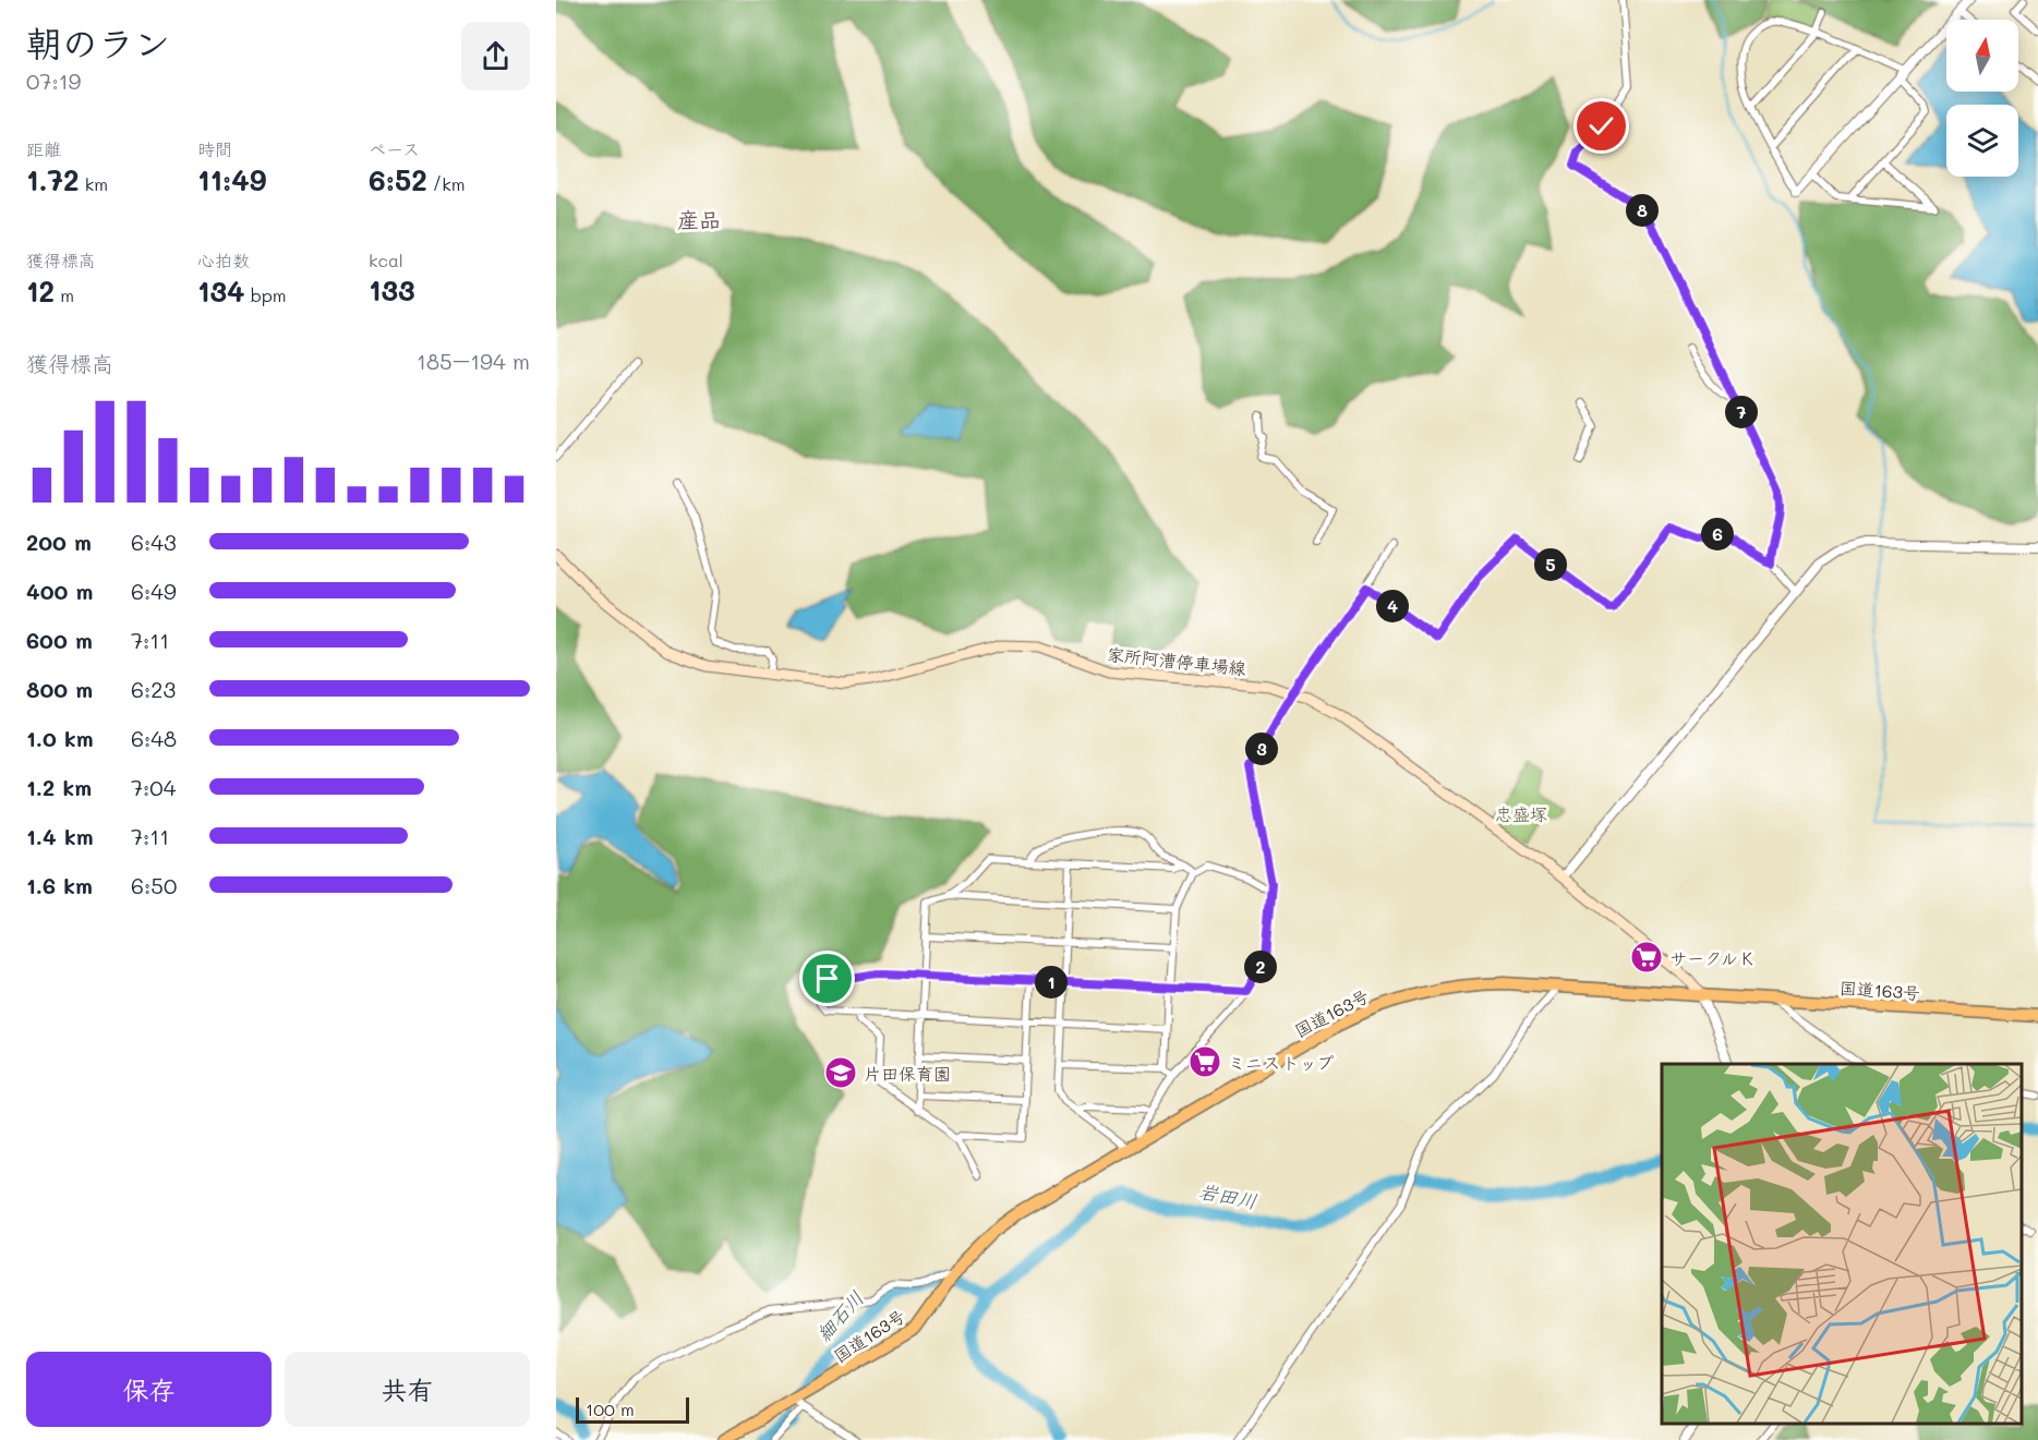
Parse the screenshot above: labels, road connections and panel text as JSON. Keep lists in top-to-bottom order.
{
  "streets": {
    "highway": ["国道163号"],
    "main road": ["家所阿漕停車場線"]
  },
  "crossings": [
    ["家所阿漕停車場線", "国道163号"]
  ],
  "districts": ["産品"],
  "water": ["岩田川", "細石川"],
  "parks": ["忠盛塚"],
  "places": {
    "supermarket": ["サークルＫ", "ミニストップ"],
    "school or university": ["片田保育園"]
  },
  "scale_bar": "100 m",
  "north": "top",
  "page": {
    "heading": ["朝のラン", "07:19"],
    "stats": [
      ["距離", "1.72 km"],
      ["時間", "11:49"],
      ["ペース", "6:52 /km"],
      ["獲得標高", "12 m"],
      ["心拍数", "134 bpm"],
      ["kcal", "133"]
    ],
    "pins": [
      "8",
      "7",
      "6",
      "5",
      "4",
      "3",
      "2",
      "1"
    ],
    "chart": ["獲得標高", "185–194 m"],
    "list": [
      {
        "name": "200 m",
        "note": "6:43"
      },
      {
        "name": "400 m",
        "note": "6:49"
      },
      {
        "name": "600 m",
        "note": "7:11"
      },
      {
        "name": "800 m",
        "note": "6:23"
      },
      {
        "name": "1.0 km",
        "note": "6:48"
      },
      {
        "name": "1.2 km",
        "note": "7:04"
      },
      {
        "name": "1.4 km",
        "note": "7:11"
      },
      {
        "name": "1.6 km",
        "note": "6:50"
      }
    ],
    "buttons": ["保存", "共有"],
    "scale": "100 m"
  }
}
